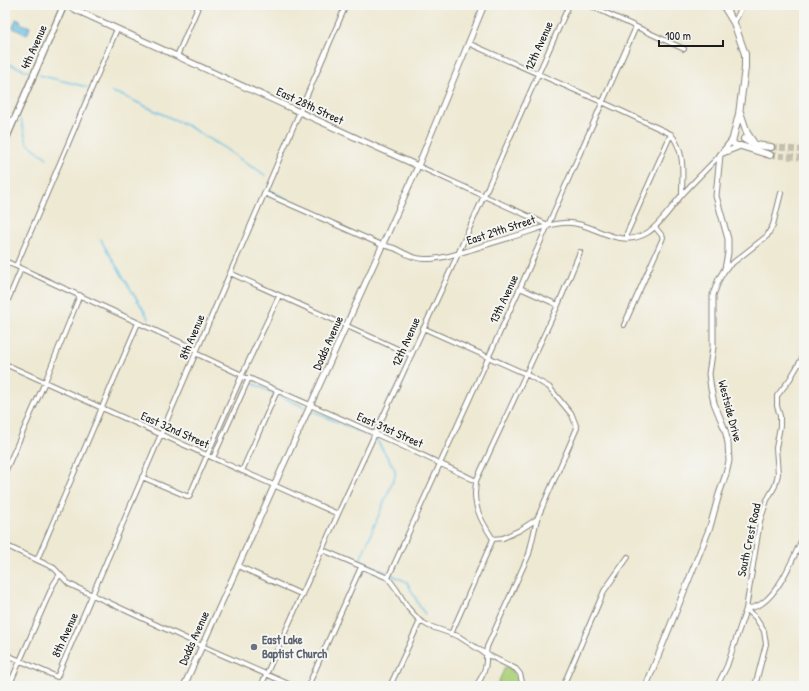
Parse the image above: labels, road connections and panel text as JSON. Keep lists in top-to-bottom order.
{
  "streets": {
    "main road": ["4th Avenue"],
    "street": [
      "12th Avenue",
      "East 28th Street",
      "East 29th Street",
      "13th Avenue",
      "8th Avenue",
      "Dodds Avenue",
      "Westside Drive",
      "East 32nd Street",
      "East 31st Street",
      "South Crest Road"
    ]
  },
  "crossings": [
    ["12th Avenue", "East 28th Street"],
    ["12th Avenue", "East 29th Street"],
    ["12th Avenue", "East 32nd Street"],
    ["12th Avenue", "East 31st Street"],
    ["4th Avenue", "East 28th Street"],
    ["East 28th Street", "East 29th Street"],
    ["East 28th Street", "13th Avenue"],
    ["East 28th Street", "8th Avenue"],
    ["East 28th Street", "Dodds Avenue"],
    ["East 29th Street", "13th Avenue"],
    ["East 29th Street", "8th Avenue"],
    ["East 29th Street", "Dodds Avenue"],
    ["East 29th Street", "Westside Drive"],
    ["13th Avenue", "East 31st Street"],
    ["8th Avenue", "East 32nd Street"],
    ["8th Avenue", "East 31st Street"],
    ["Dodds Avenue", "East 32nd Street"],
    ["Dodds Avenue", "East 31st Street"]
  ],
  "places": ["East Lake Baptist Church"],
  "scale_bar": "100 m"
}
